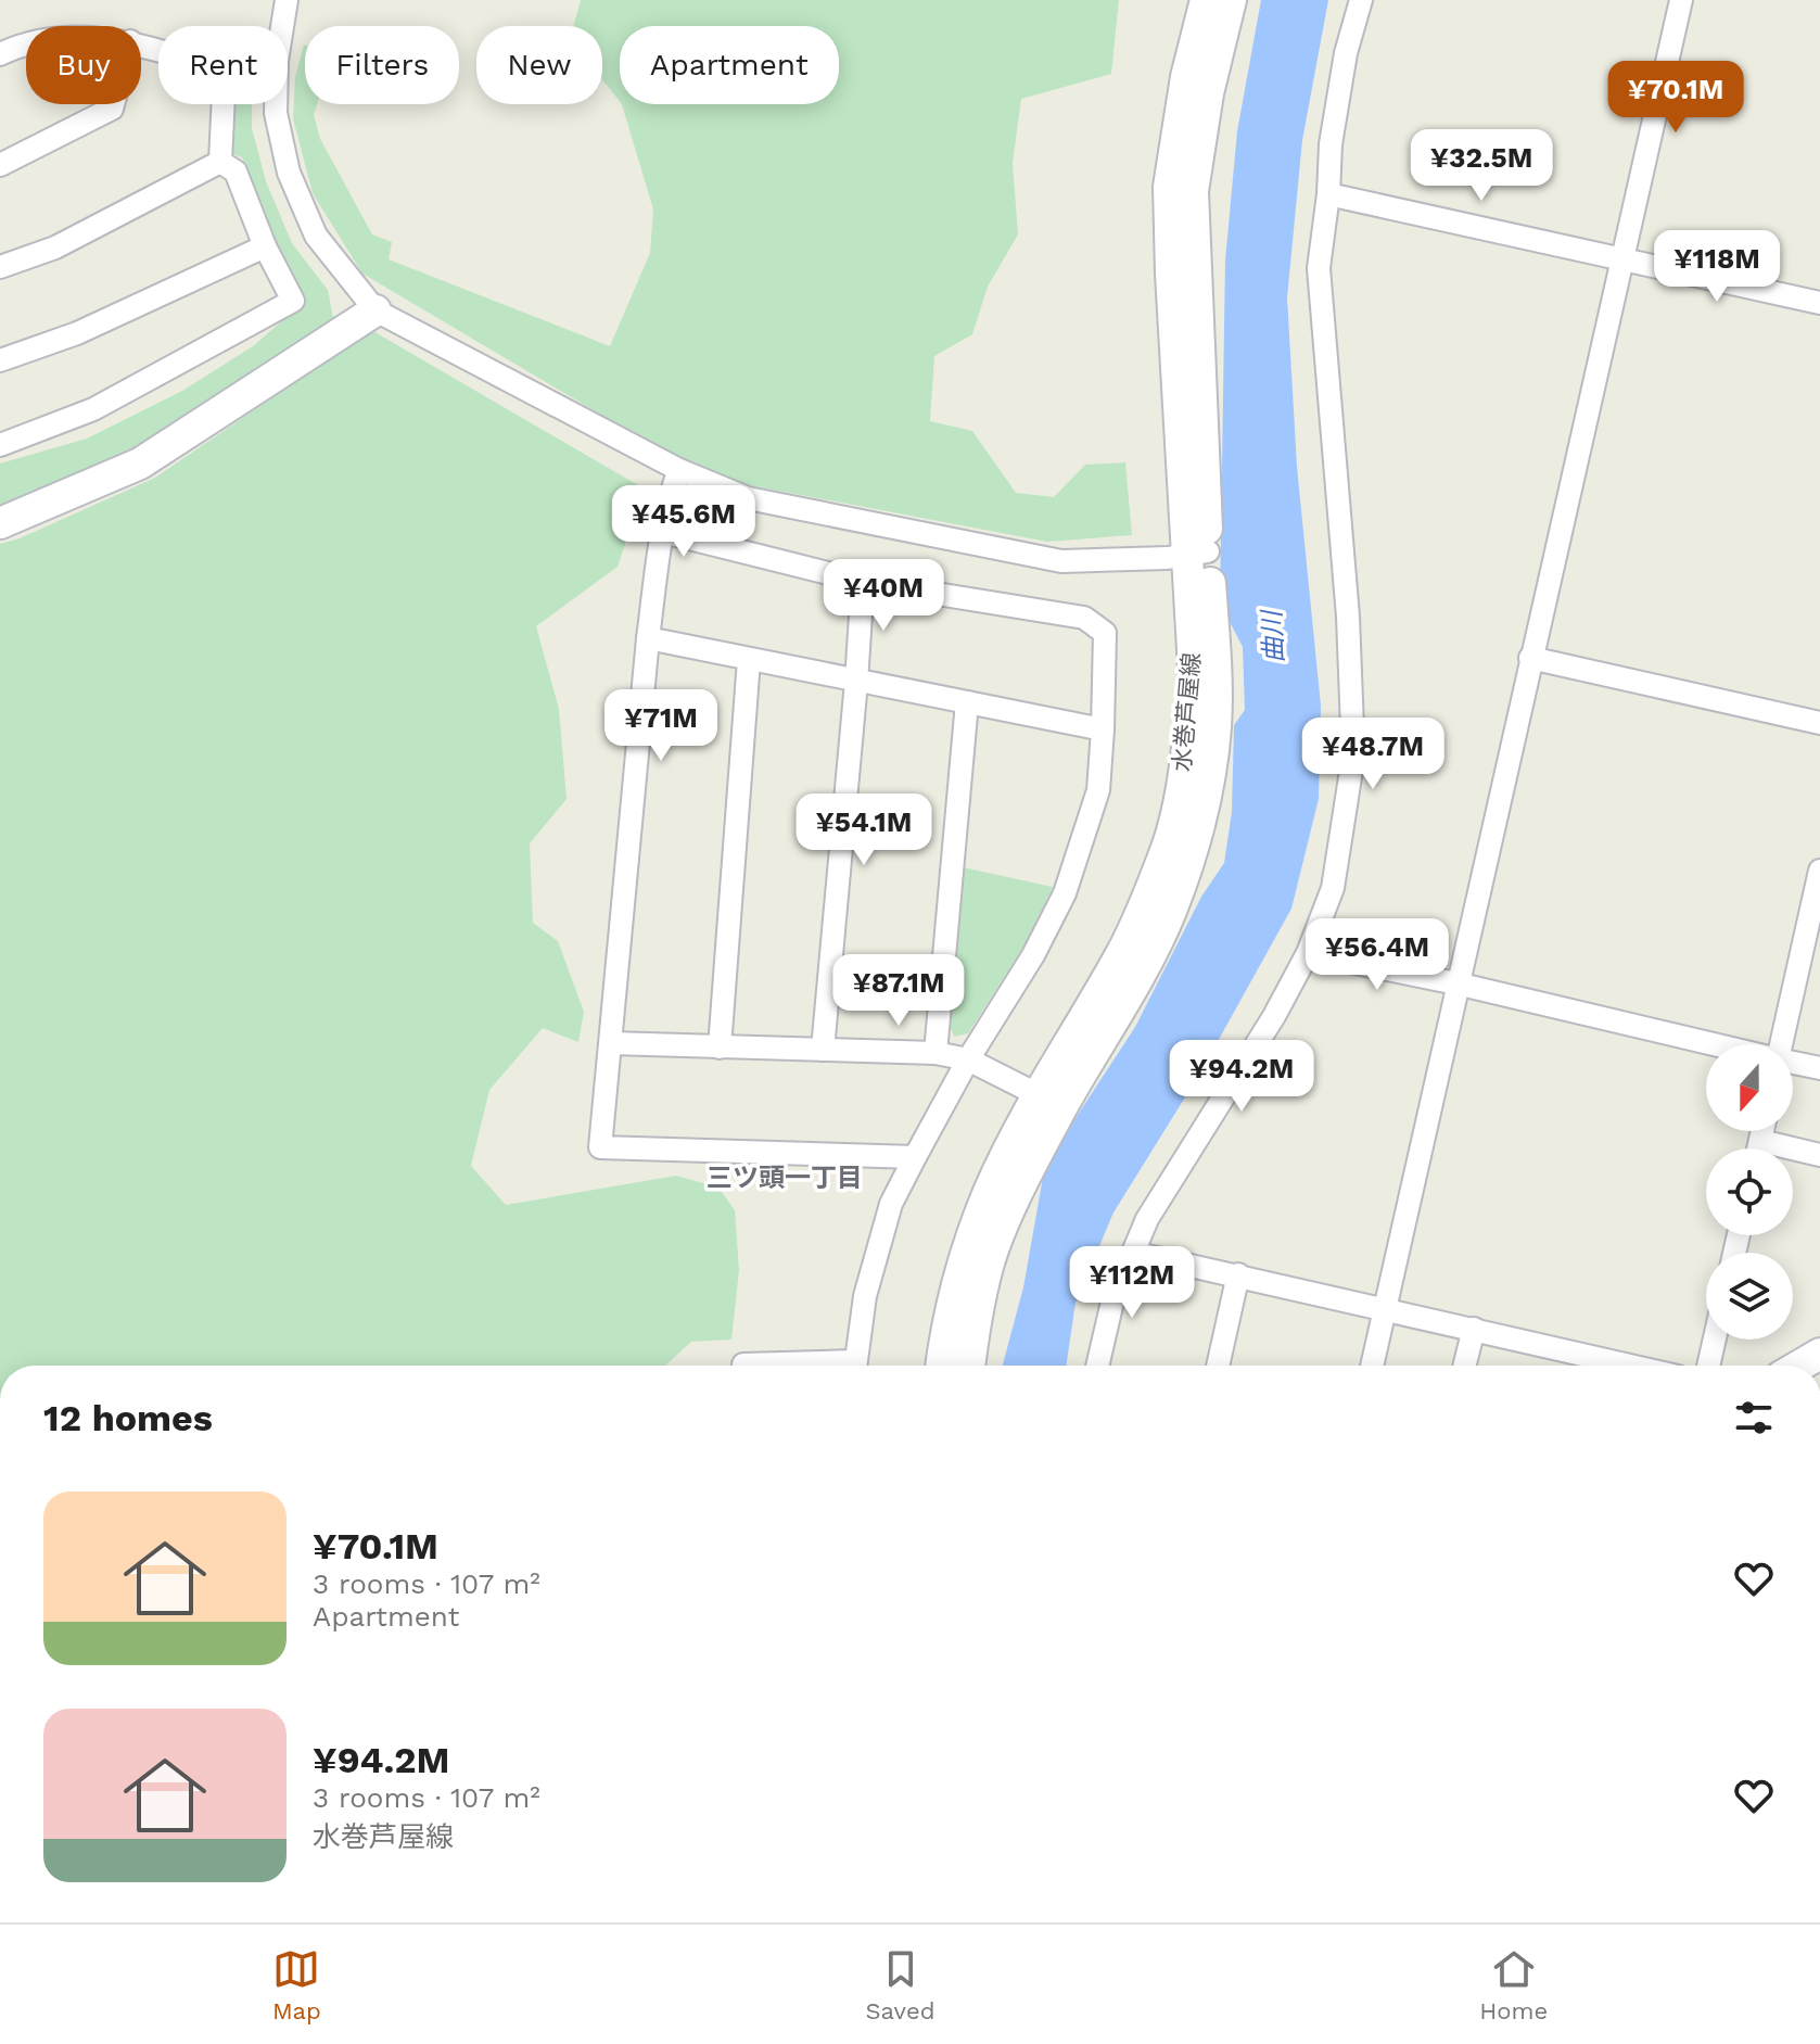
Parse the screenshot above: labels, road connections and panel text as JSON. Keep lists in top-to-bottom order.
{
  "streets": {
    "main road": ["水巻芦屋線"]
  },
  "districts": ["三ツ頭一丁目"],
  "water": ["曲川"],
  "north": "bottom",
  "page": {
    "chip": [
      "Buy",
      "Rent",
      "Filters",
      "New",
      "Apartment"
    ],
    "price": [
      "¥70.1M",
      "¥32.5M",
      "¥118M",
      "¥45.6M",
      "¥40M",
      "¥71M",
      "¥48.7M",
      "¥54.1M",
      "¥56.4M",
      "¥87.1M",
      "¥94.2M",
      "¥112M"
    ],
    "heading": "12 homes",
    "list": [
      {
        "name": "¥70.1M",
        "note": "3 rooms · 107 m² · Apartment"
      },
      {
        "name": "¥94.2M",
        "note": "3 rooms · 107 m² · 水巻芦屋線"
      }
    ],
    "tabs": ["Map", "Saved", "Home"]
  }
}
